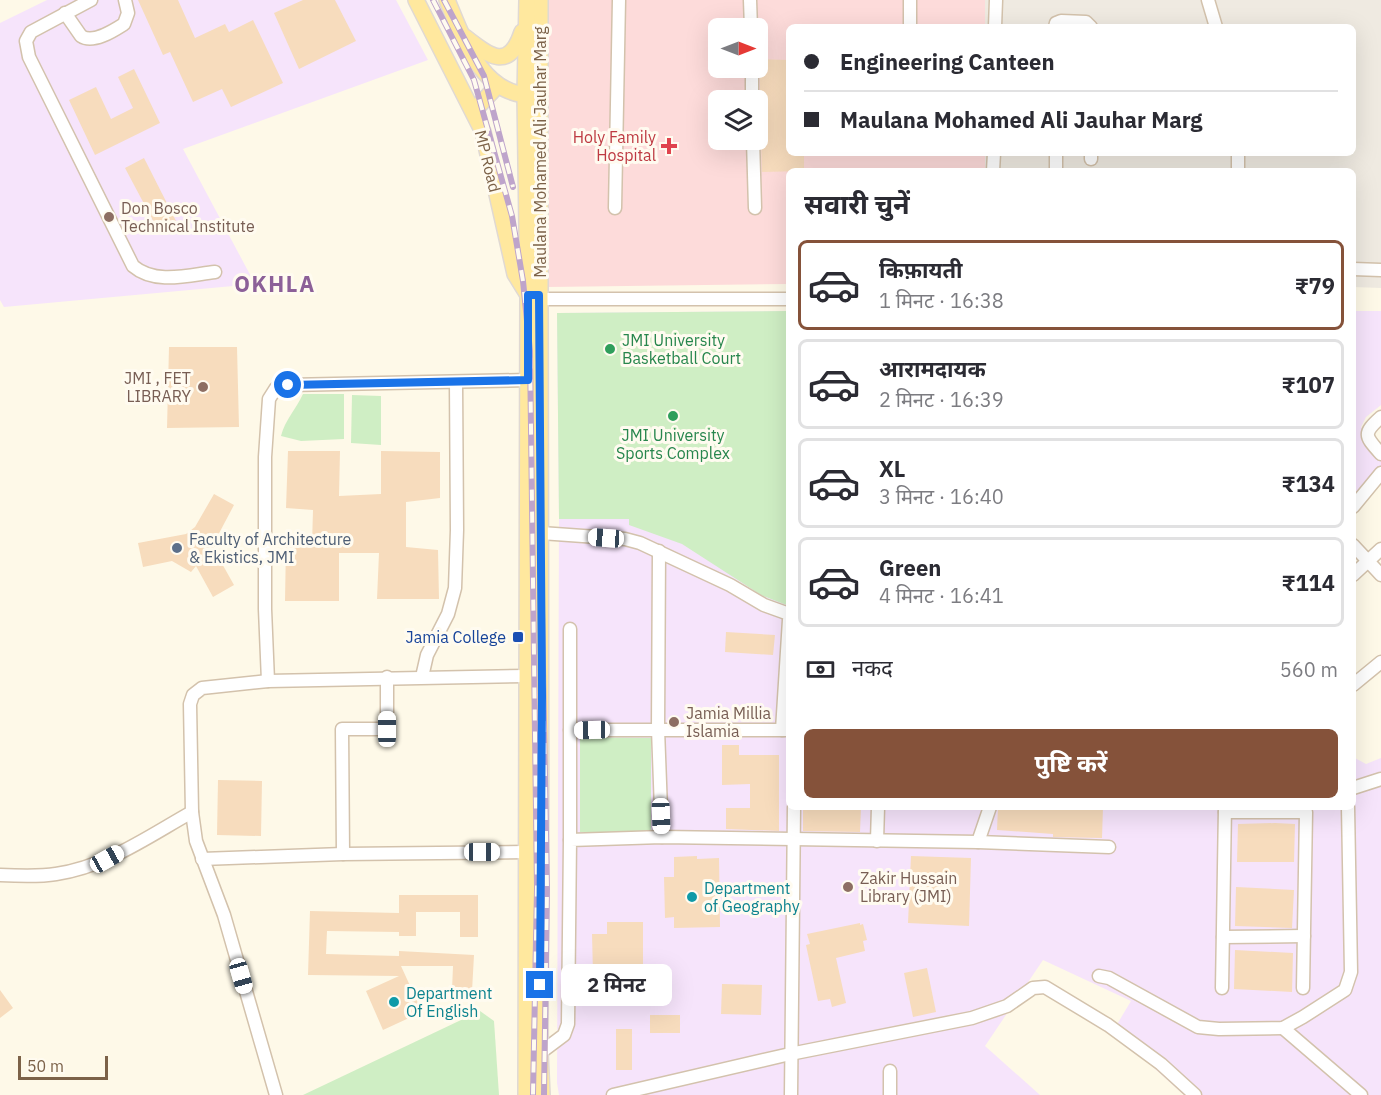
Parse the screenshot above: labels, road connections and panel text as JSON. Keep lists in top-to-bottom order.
{
  "streets": {
    "main road": ["Maulana Mohamed Ali Jauhar Marg", "MP Road"]
  },
  "crossings": [
    ["Maulana Mohamed Ali Jauhar Marg", "MP Road"]
  ],
  "districts": ["OKHLA"],
  "places": {
    "health": ["Holy Family Hospital"],
    "other": [
      "Don Bosco Technical Institute",
      "JMI University Basketball Court",
      "JMI , FET LIBRARY",
      "JMI University Sports Complex",
      "Faculty of Architecture & Ekistics, JMI",
      "Jamia Millia Islamia",
      "Zakir Hussain Library (JMI)",
      "Department of Geography",
      "Department Of English"
    ],
    "transit": ["Jamia College"]
  },
  "scale_bar": "50 m",
  "north": "right",
  "page": {
    "banner": ["Engineering Canteen", "Maulana Mohamed Ali Jauhar Marg"],
    "heading": "सवारी चुनें",
    "list": [
      {
        "name": "किफ़ायती",
        "note": "1 मिनट · 16:38",
        "value": "₹79"
      },
      {
        "name": "आरामदायक",
        "note": "2 मिनट · 16:39",
        "value": "₹107"
      },
      {
        "name": "XL",
        "note": "3 मिनट · 16:40",
        "value": "₹134"
      },
      {
        "name": "Green",
        "note": "4 मिनट · 16:41",
        "value": "₹114"
      }
    ],
    "pay": ["नकद", "560 m"],
    "buttons": "पुष्टि करें",
    "bubble": "2 मिनट",
    "scale": "50 m"
  }
}
